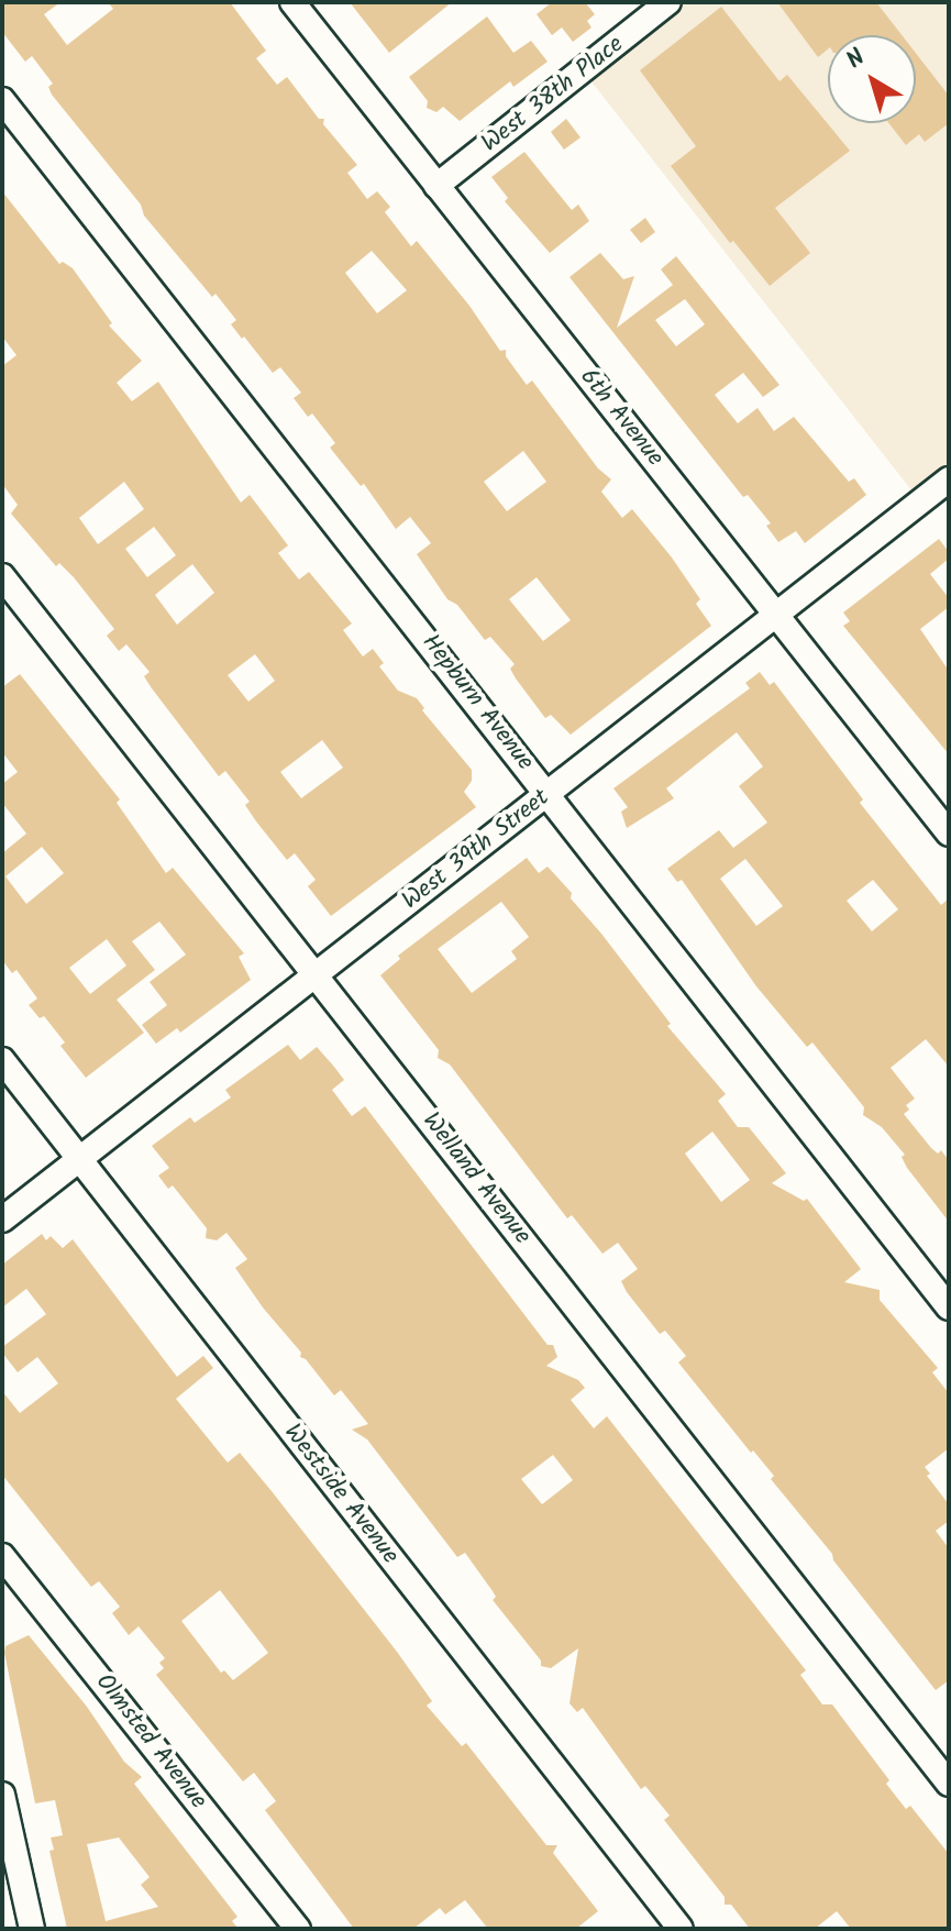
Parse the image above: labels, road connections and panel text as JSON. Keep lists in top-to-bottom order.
{
  "streets": {
    "street": [
      "West 38th Place",
      "6th Avenue",
      "Hepburn Avenue",
      "West 39th Street",
      "Welland Avenue",
      "Westside Avenue",
      "Olmsted Avenue"
    ]
  },
  "crossings": [
    ["West 38th Place", "6th Avenue"],
    ["6th Avenue", "West 39th Street"],
    ["Hepburn Avenue", "West 39th Street"],
    ["West 39th Street", "Welland Avenue"],
    ["West 39th Street", "Westside Avenue"]
  ],
  "north": "top left"
}
